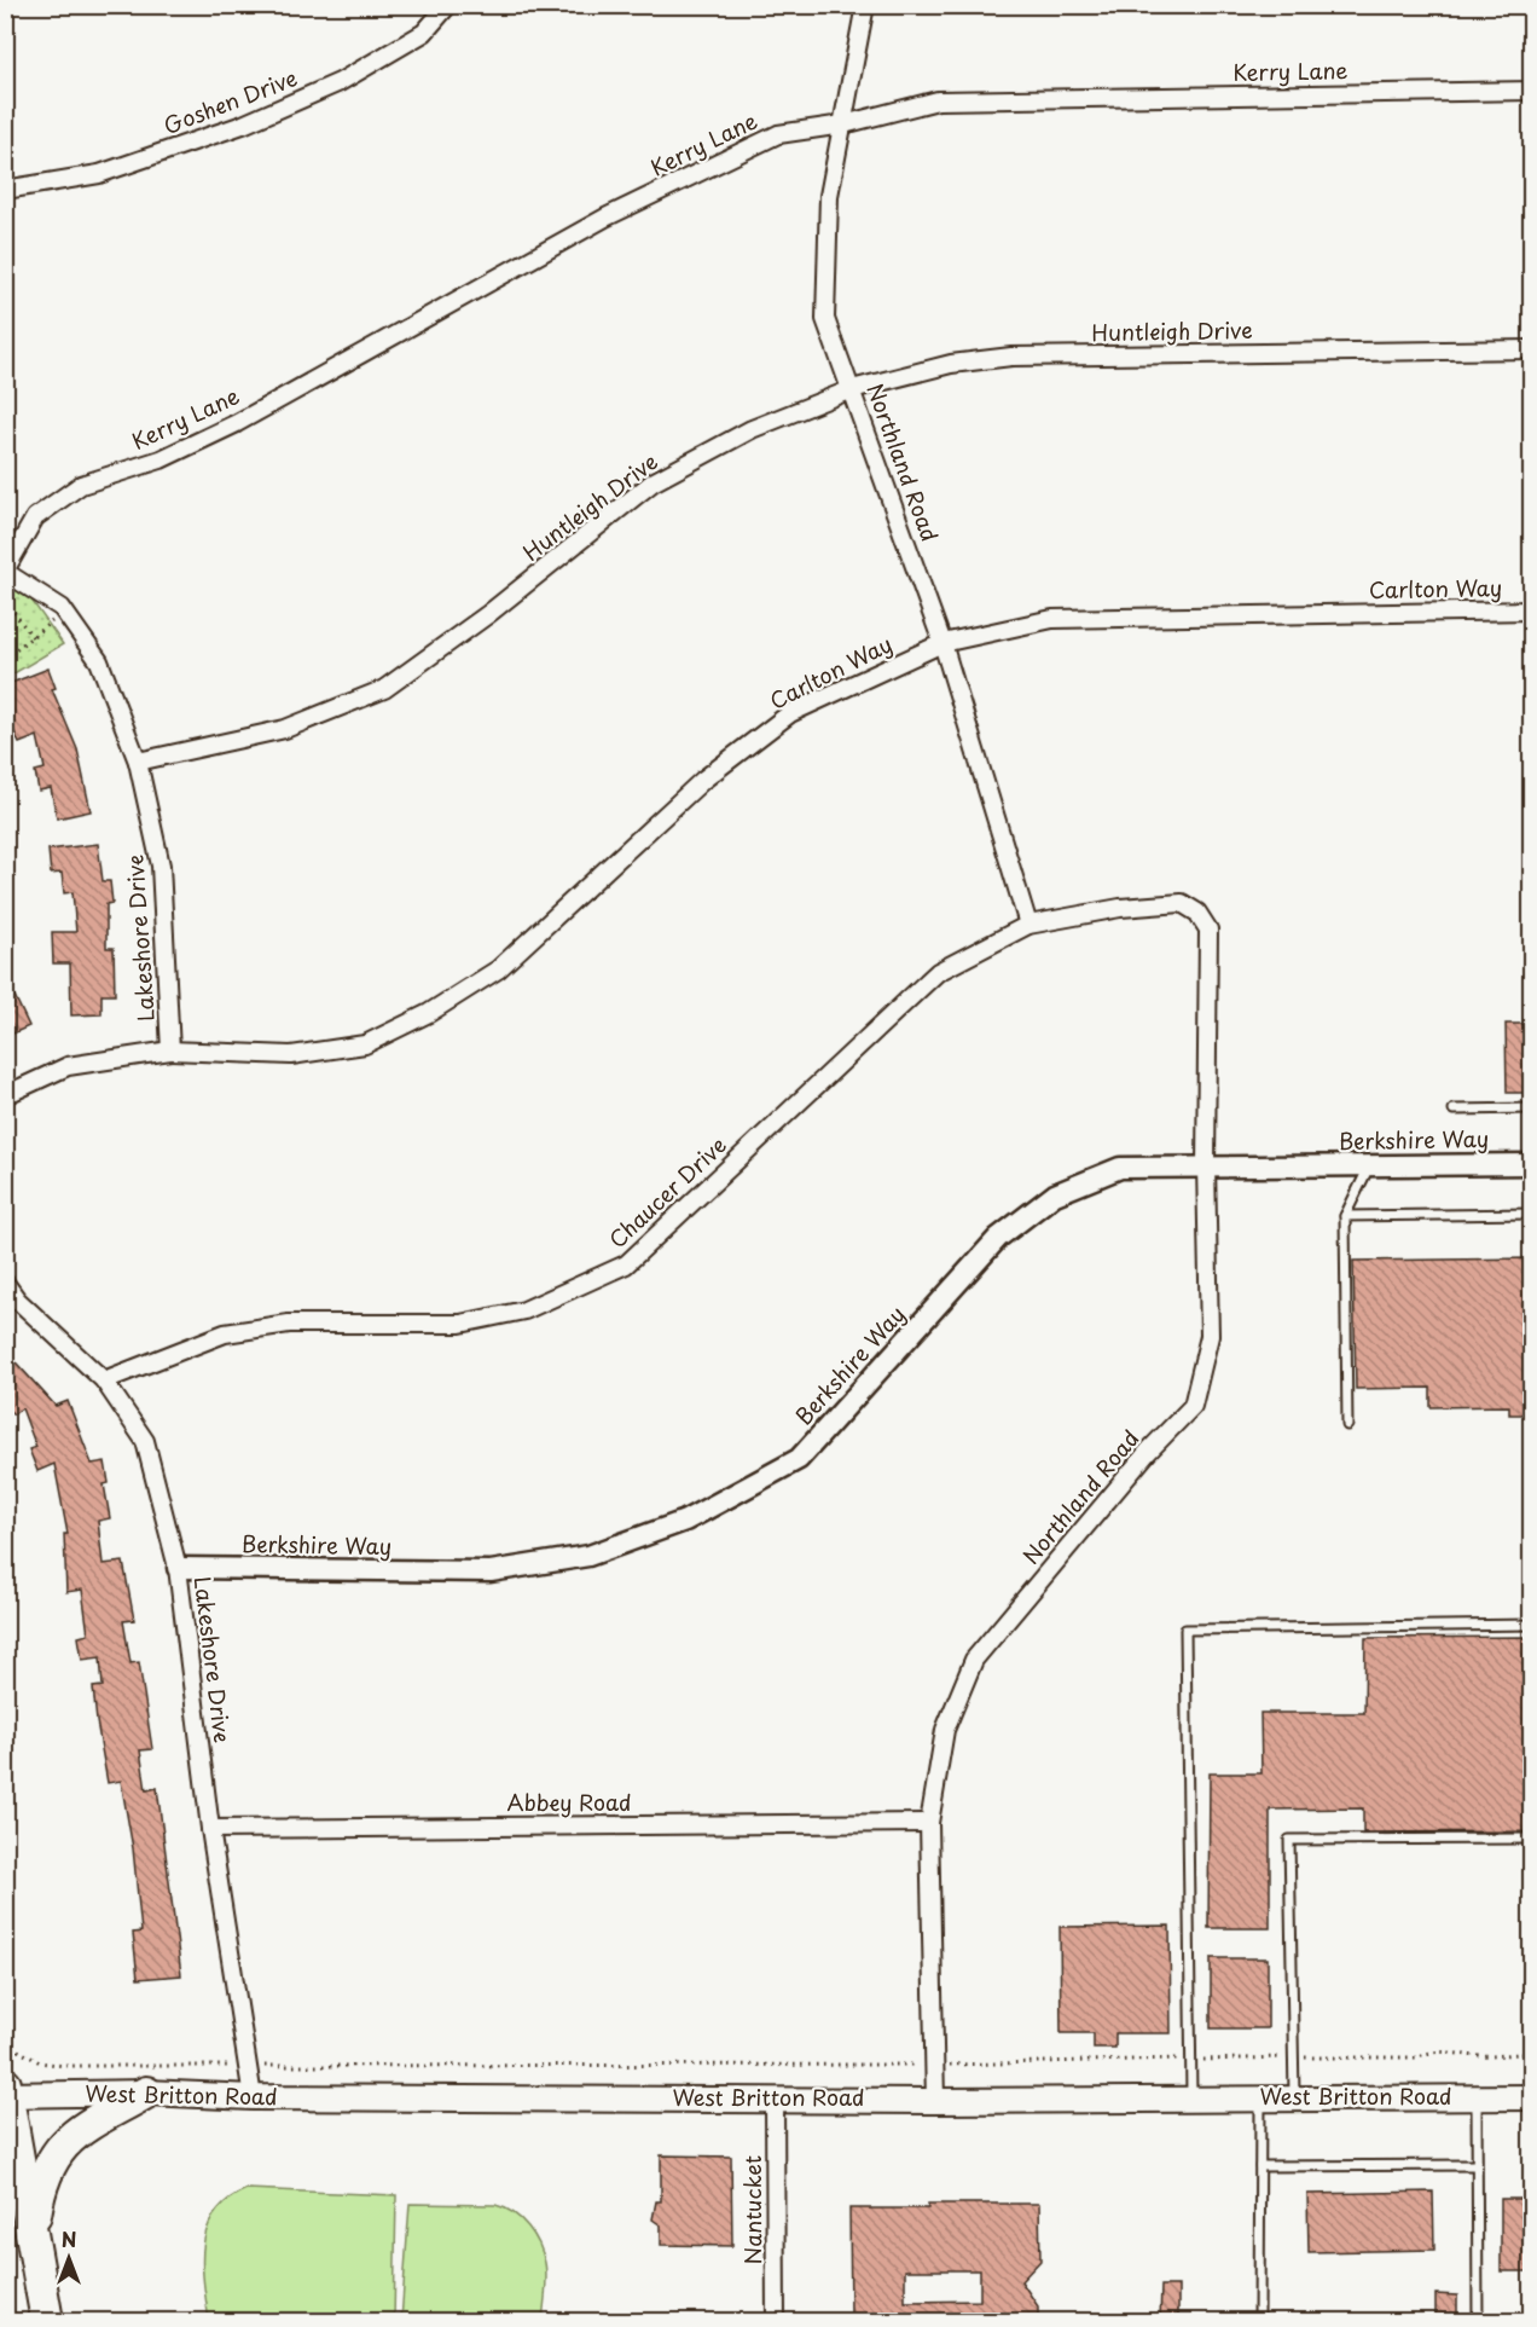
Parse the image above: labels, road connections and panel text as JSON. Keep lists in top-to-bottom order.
{
  "streets": {
    "main road": ["West Britton Road"],
    "street": [
      "Kerry Lane",
      "Goshen Drive",
      "Huntleigh Drive",
      "Northland Road",
      "Carlton Way",
      "Lakeshore Drive",
      "Berkshire Way",
      "Chaucer Drive",
      "Abbey Road",
      "Nantucket"
    ]
  },
  "crossings": [
    ["Kerry Lane", "Northland Road"],
    ["Kerry Lane", "Lakeshore Drive"],
    ["Huntleigh Drive", "Northland Road"],
    ["Huntleigh Drive", "Lakeshore Drive"],
    ["Northland Road", "Carlton Way"],
    ["Northland Road", "Berkshire Way"],
    ["Northland Road", "Chaucer Drive"],
    ["Northland Road", "Abbey Road"],
    ["Northland Road", "West Britton Road"],
    ["Carlton Way", "Lakeshore Drive"],
    ["Lakeshore Drive", "Berkshire Way"],
    ["Lakeshore Drive", "Chaucer Drive"],
    ["Lakeshore Drive", "Abbey Road"],
    ["Lakeshore Drive", "West Britton Road"],
    ["West Britton Road", "Nantucket"]
  ],
  "north": "top"
}
